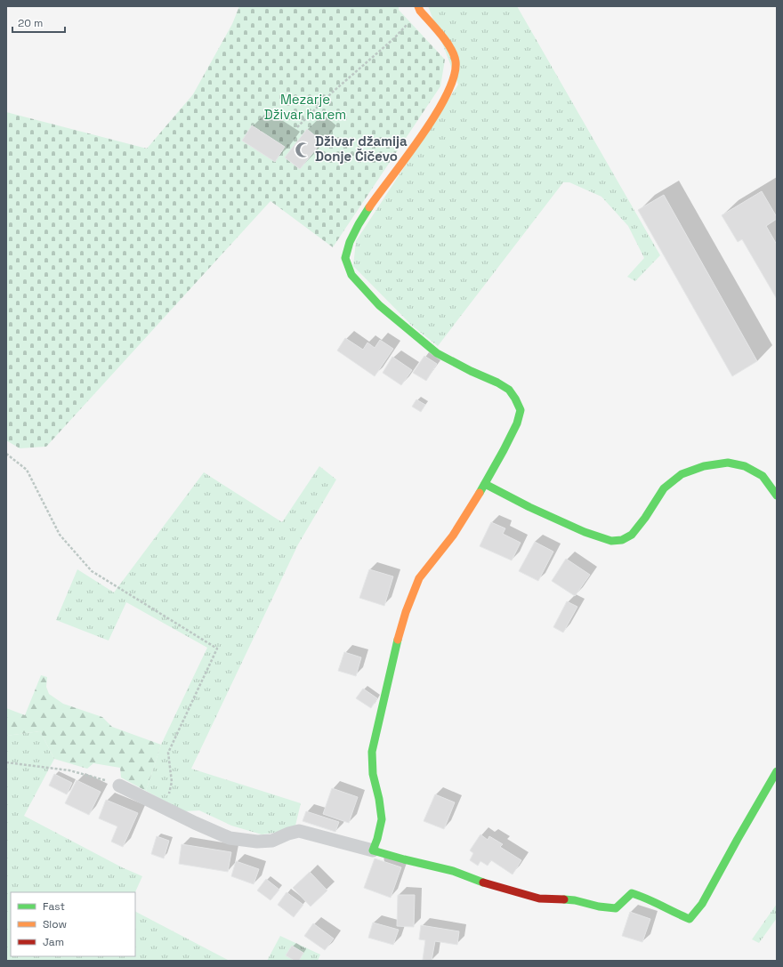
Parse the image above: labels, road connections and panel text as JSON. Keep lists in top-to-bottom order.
{
  "parks": ["Mezarje Dživar harem"],
  "places": {
    "mosque": ["Dživar džamija Donje Čičevo"]
  },
  "legend": ["Fast", "Slow", "Jam"],
  "scale_bar": "20 m"
}
